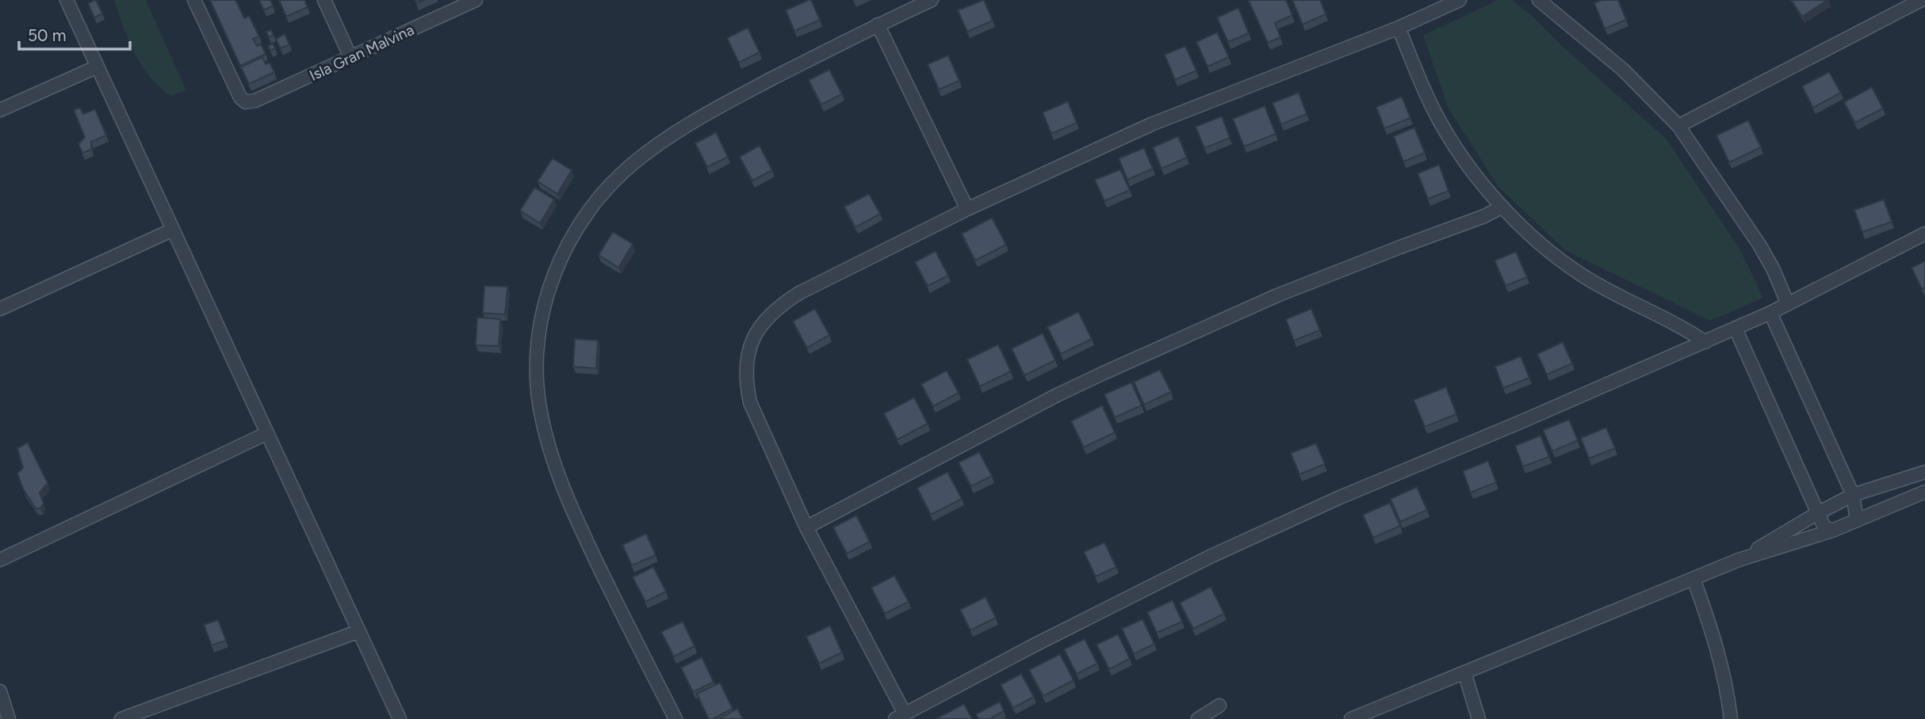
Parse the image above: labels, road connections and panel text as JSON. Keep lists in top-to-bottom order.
{
  "streets": {
    "street": ["Isla Gran Malvina"]
  },
  "scale_bar": "50 m"
}
